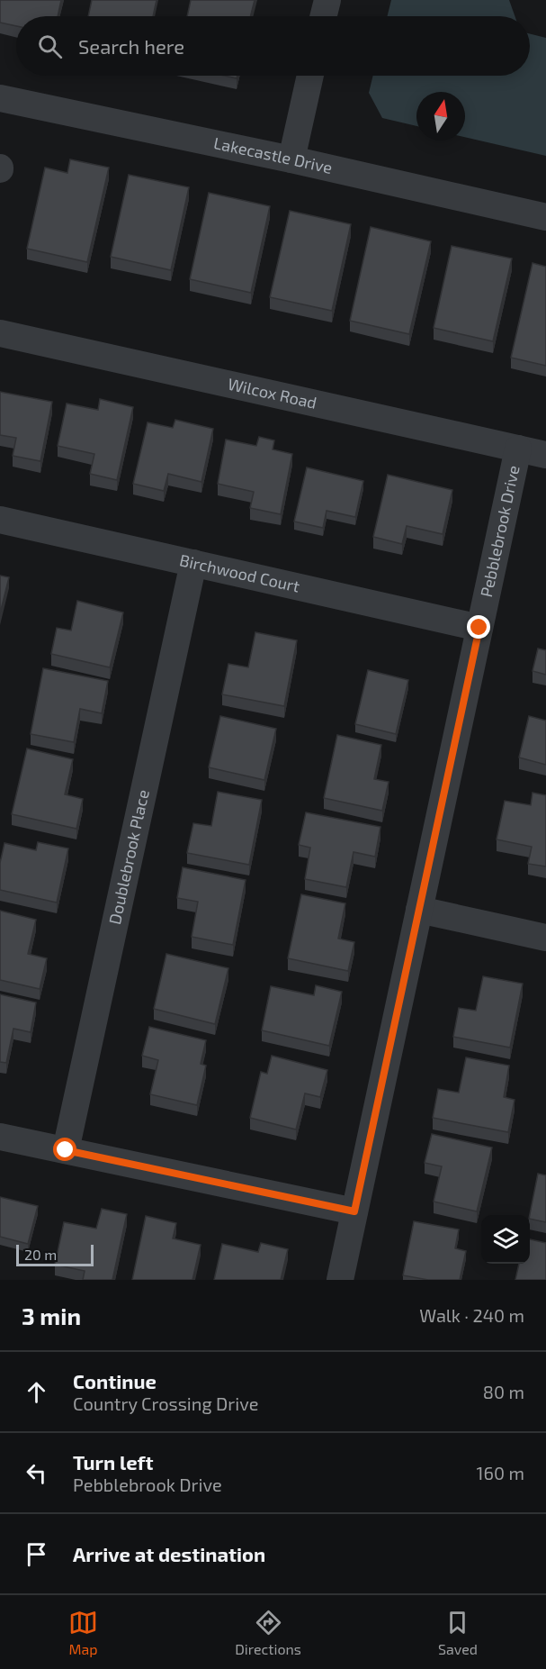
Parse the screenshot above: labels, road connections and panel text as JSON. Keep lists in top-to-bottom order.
{
  "streets": {
    "street": [
      "Lakecastle Drive",
      "Wilcox Road",
      "Pebblebrook Drive",
      "Birchwood Court",
      "Doublebrook Place"
    ]
  },
  "crossings": [
    ["Wilcox Road", "Pebblebrook Drive"],
    ["Pebblebrook Drive", "Birchwood Court"],
    ["Birchwood Court", "Doublebrook Place"]
  ],
  "scale_bar": "20 m",
  "north": "top",
  "page": {
    "search": "Search here",
    "scale": "20 m",
    "heading": ["3 min", "Walk · 240 m"],
    "list": [
      ["Continue", "Country Crossing Drive", "80 m"],
      ["Turn left", "Pebblebrook Drive", "160 m"],
      "Arrive at destination"
    ],
    "nav": ["Map", "Directions", "Saved"]
  }
}
